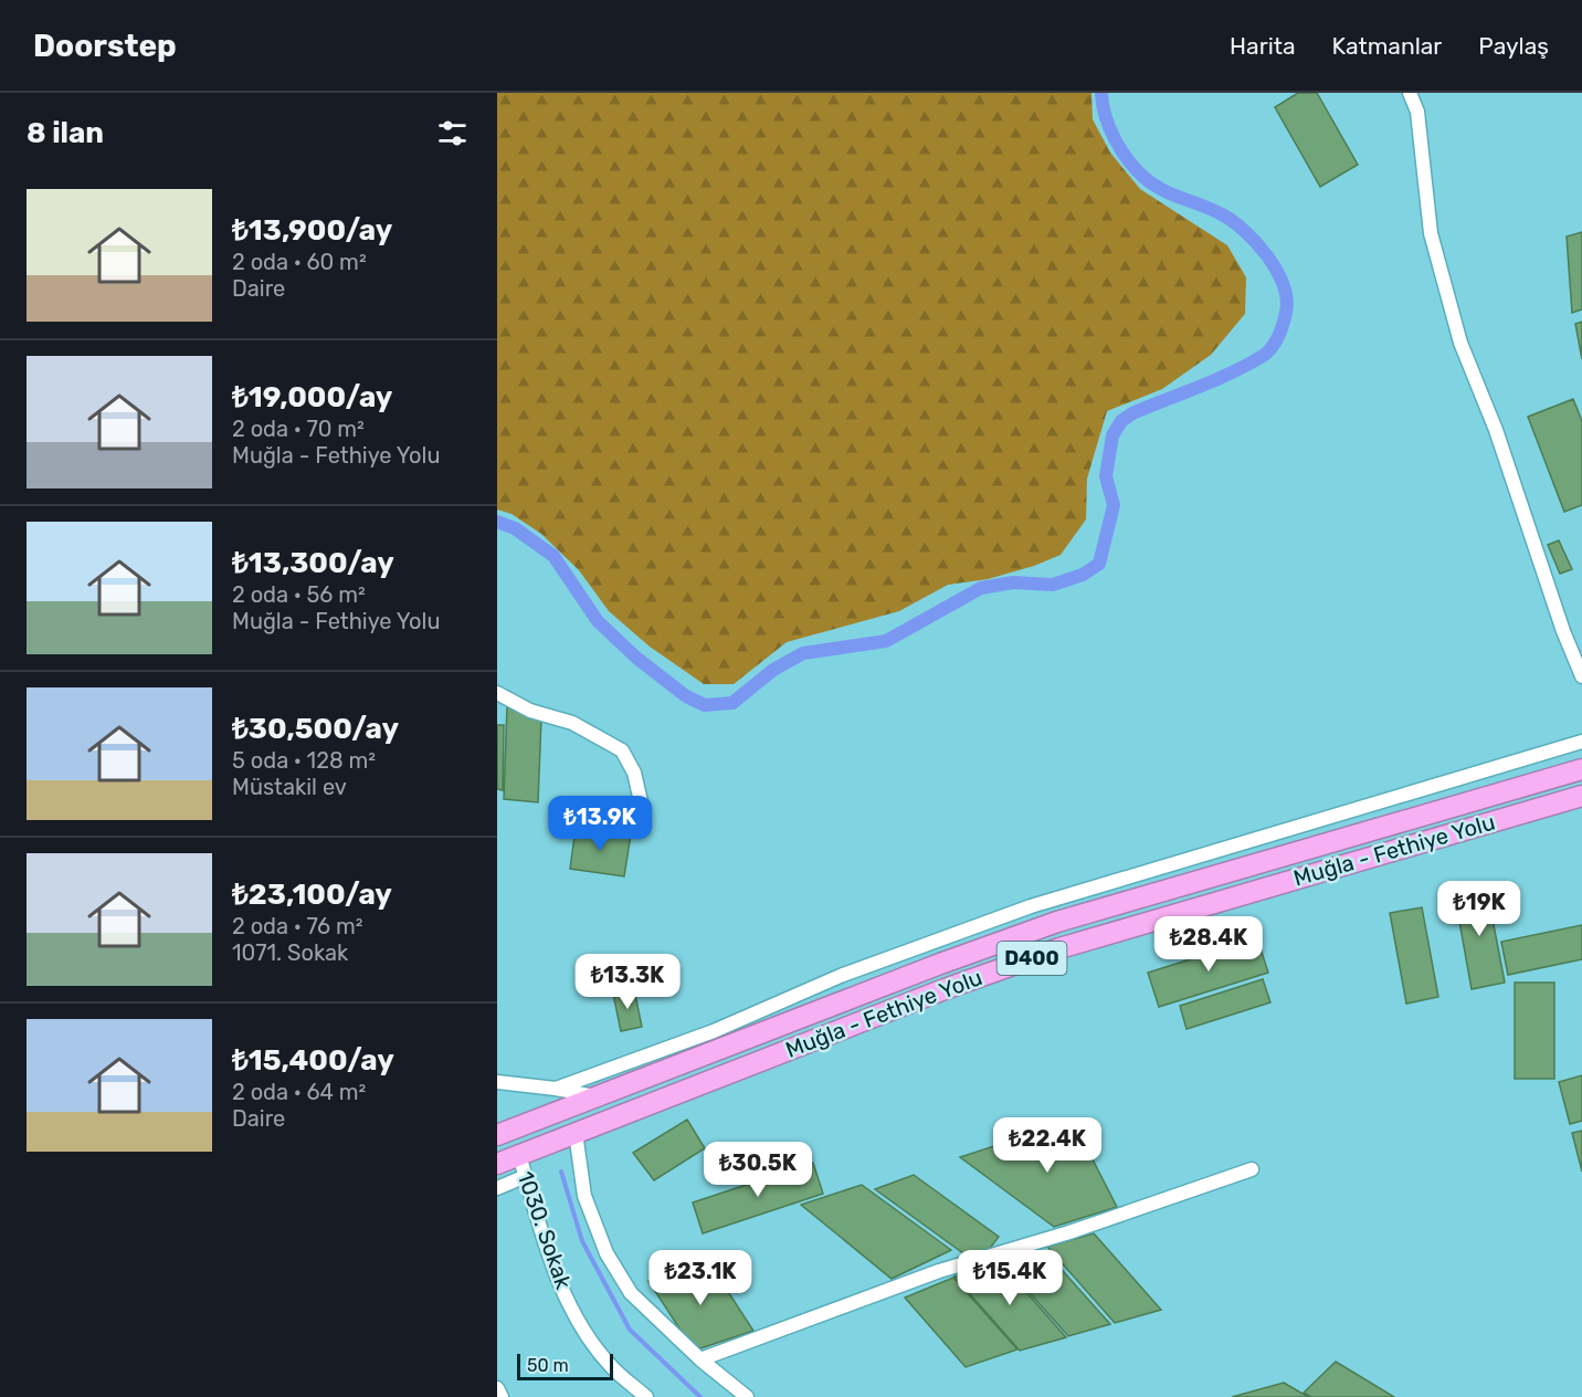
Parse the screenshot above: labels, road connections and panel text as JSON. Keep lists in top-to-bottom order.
{
  "streets": {
    "highway": ["Muğla - Fethiye Yolu", "D400"],
    "street": ["1030. Sokak"]
  },
  "crossings": [
    ["Muğla - Fethiye Yolu", "1030. Sokak"]
  ],
  "scale_bar": "50 m",
  "page": {
    "header": "Doorstep",
    "nav": ["Harita", "Katmanlar", "Paylaş"],
    "heading": "8 ilan",
    "list": [
      {
        "name": "₺13,900/ay",
        "note": "2 oda · 60 m² · Daire"
      },
      {
        "name": "₺19,000/ay",
        "note": "2 oda · 70 m² · Muğla - Fethiye Yolu"
      },
      {
        "name": "₺13,300/ay",
        "note": "2 oda · 56 m² · Muğla - Fethiye Yolu"
      },
      {
        "name": "₺30,500/ay",
        "note": "5 oda · 128 m² · Müstakil ev"
      },
      {
        "name": "₺23,100/ay",
        "note": "2 oda · 76 m² · 1071. Sokak"
      },
      {
        "name": "₺15,400/ay",
        "note": "2 oda · 64 m² · Daire"
      }
    ],
    "price": [
      "₺13.9K",
      "₺19K",
      "₺28.4K",
      "₺13.3K",
      "₺22.4K",
      "₺30.5K",
      "₺23.1K",
      "₺15.4K"
    ],
    "scale": "50 m"
  }
}
